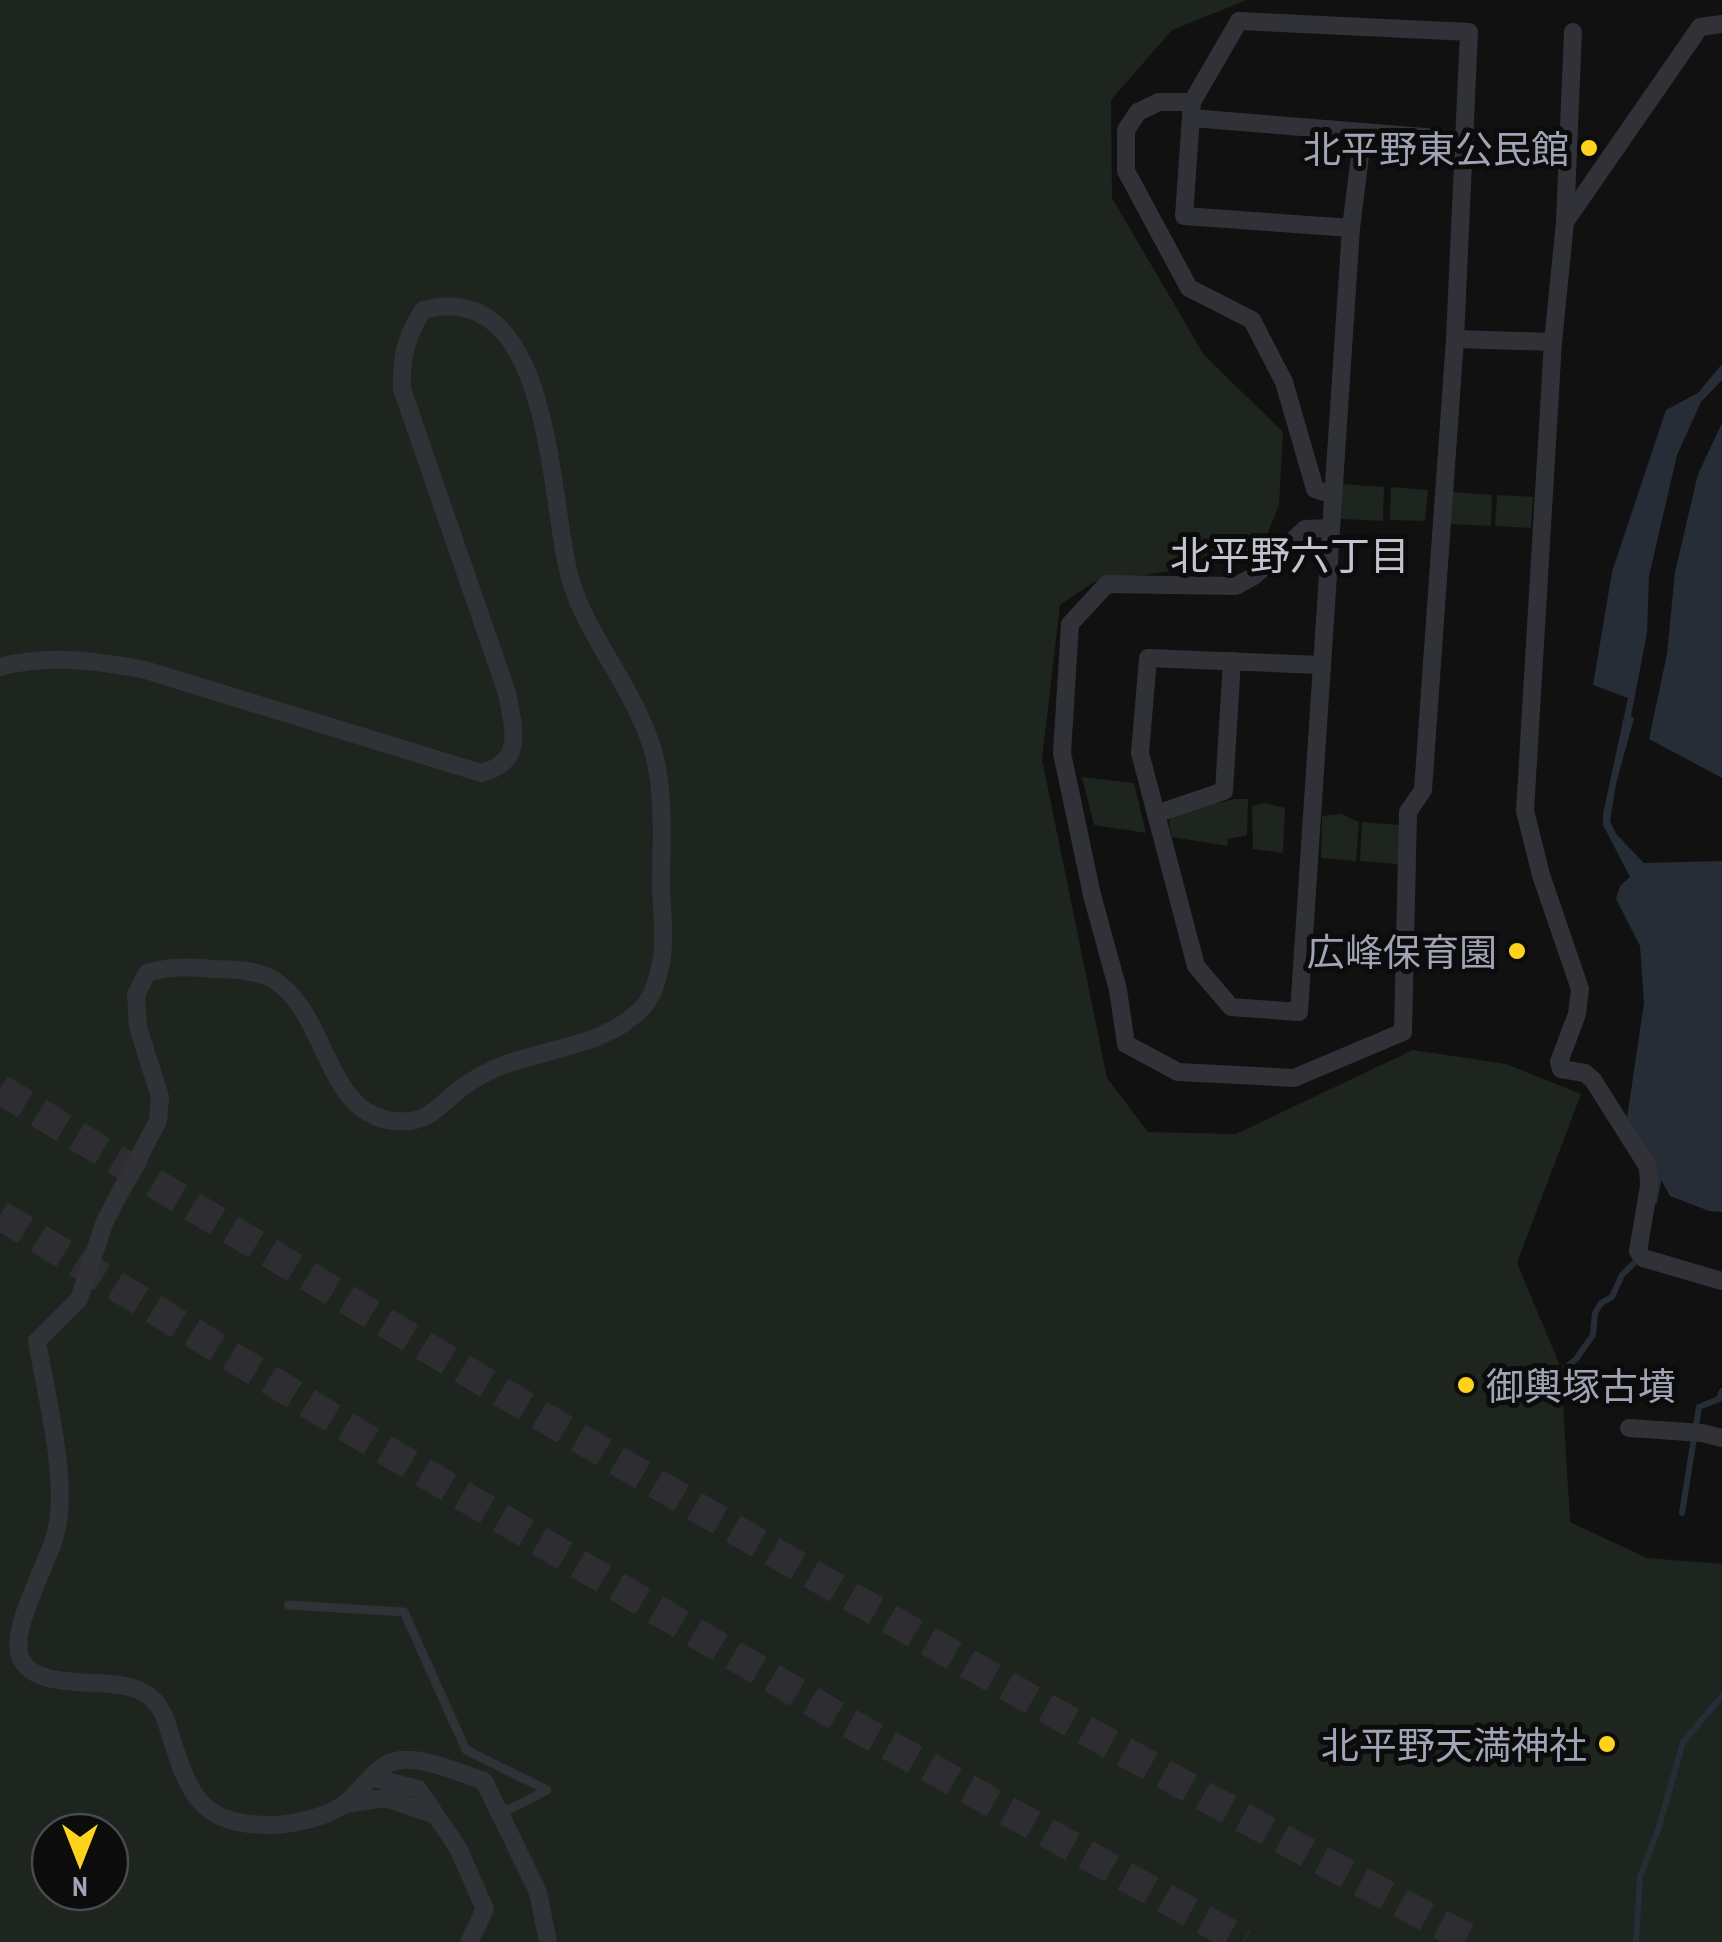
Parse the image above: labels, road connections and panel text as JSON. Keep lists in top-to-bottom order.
{
  "districts": ["北平野六丁目"],
  "places": [
    "北平野東公民館",
    "広峰保育園",
    "御輿塚古墳",
    "北平野天満神社"
  ],
  "north": "bottom"
}
